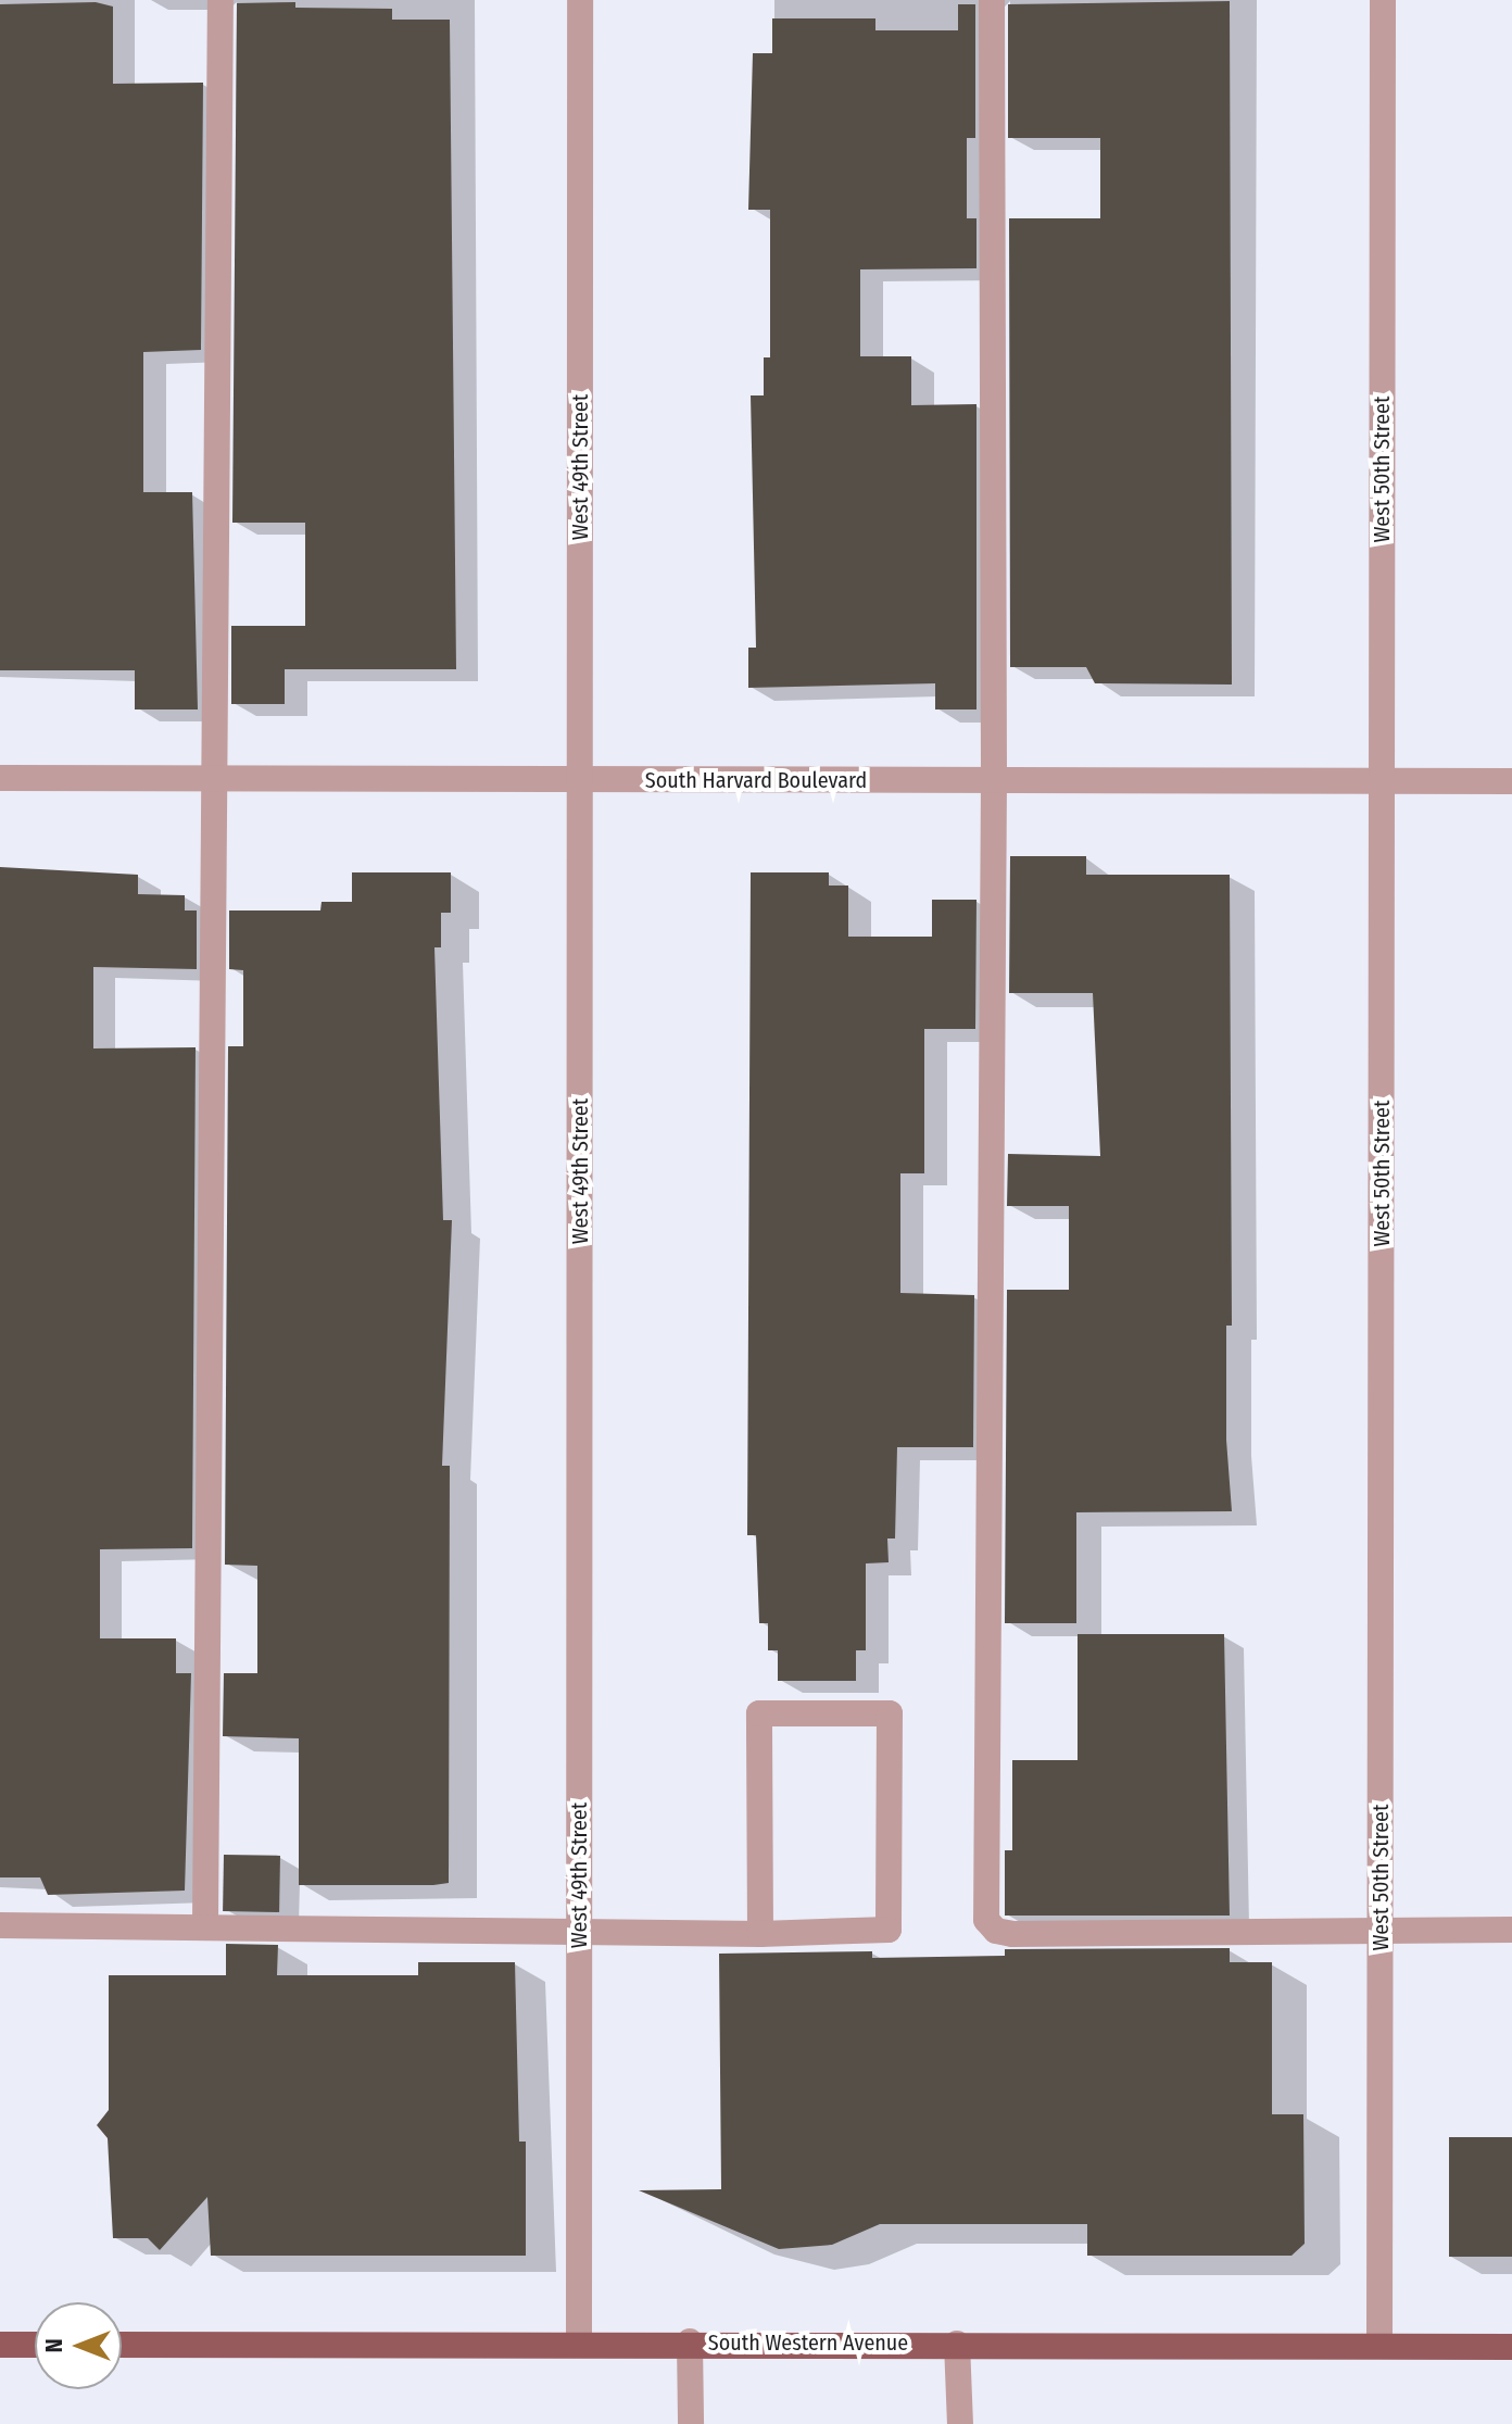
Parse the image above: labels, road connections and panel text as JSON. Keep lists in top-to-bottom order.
{
  "streets": {
    "main road": ["South Western Avenue"],
    "street": ["West 49th Street", "West 50th Street", "South Harvard Boulevard"]
  },
  "crossings": [
    ["West 49th Street", "South Harvard Boulevard"],
    ["West 49th Street", "South Western Avenue"],
    ["West 50th Street", "South Harvard Boulevard"],
    ["West 50th Street", "South Western Avenue"]
  ],
  "north": "left"
}
